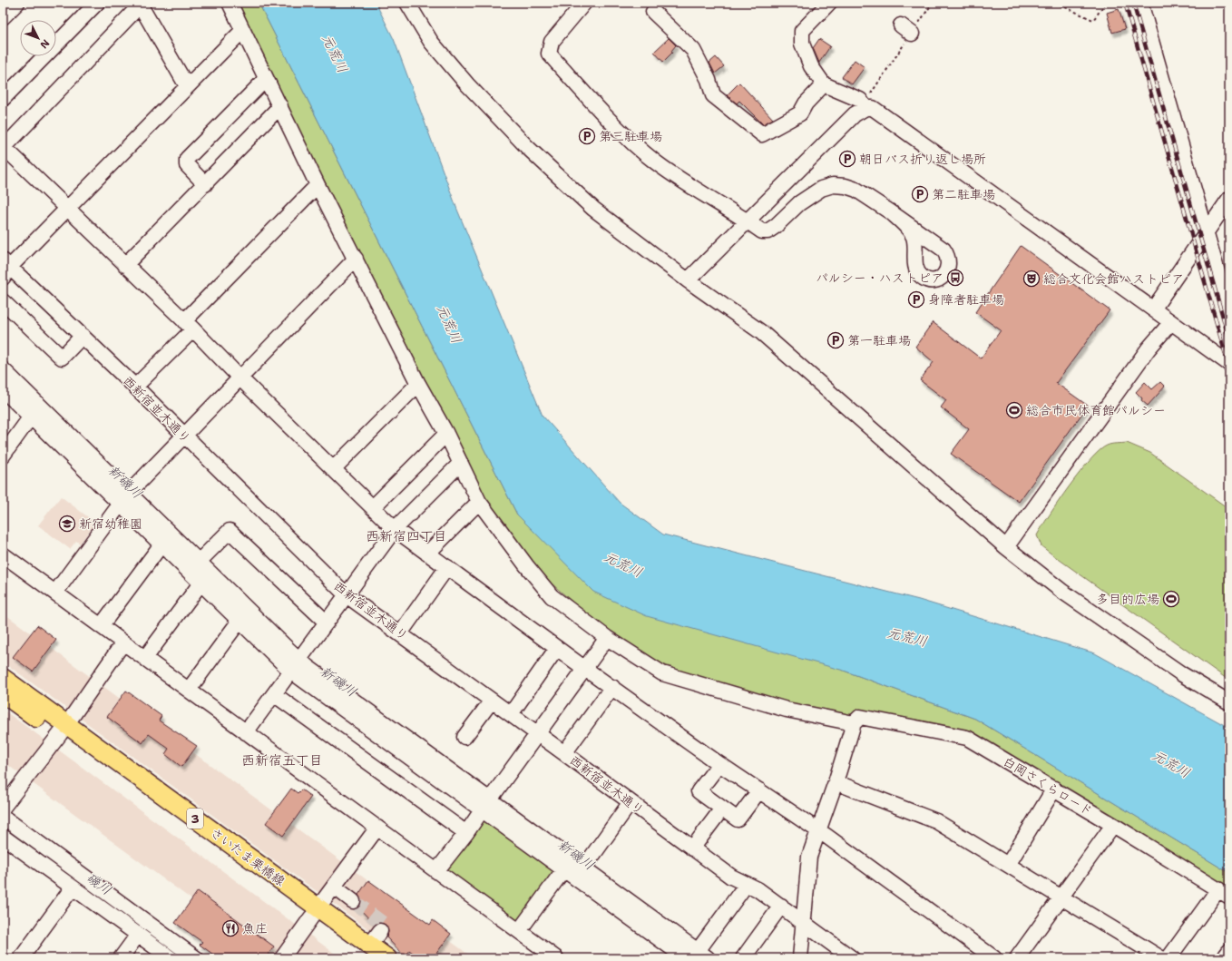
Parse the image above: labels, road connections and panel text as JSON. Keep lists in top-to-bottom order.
{
  "streets": {
    "main road": ["3", "さいたま栗橋線"],
    "street": ["西新宿並木通り", "白岡さくらロード"]
  },
  "districts": ["西新宿四丁目", "西新宿五丁目"],
  "water": ["元荒川", "新磯川", "磯川"],
  "places": {
    "parking": [
      "第三駐車場",
      "朝日バス折り返し場所",
      "第二駐車場",
      "身障者駐車場",
      "第一駐車場"
    ],
    "bus stop": ["パルシー・ハストピア"],
    "theatre": ["総合文化会館ハストピア"],
    "sports": ["総合市民体育館パルシー", "多目的広場"],
    "school or university": ["新宿幼稚園"],
    "restaurant": ["魚庄"]
  },
  "north": "bottom right"
}
